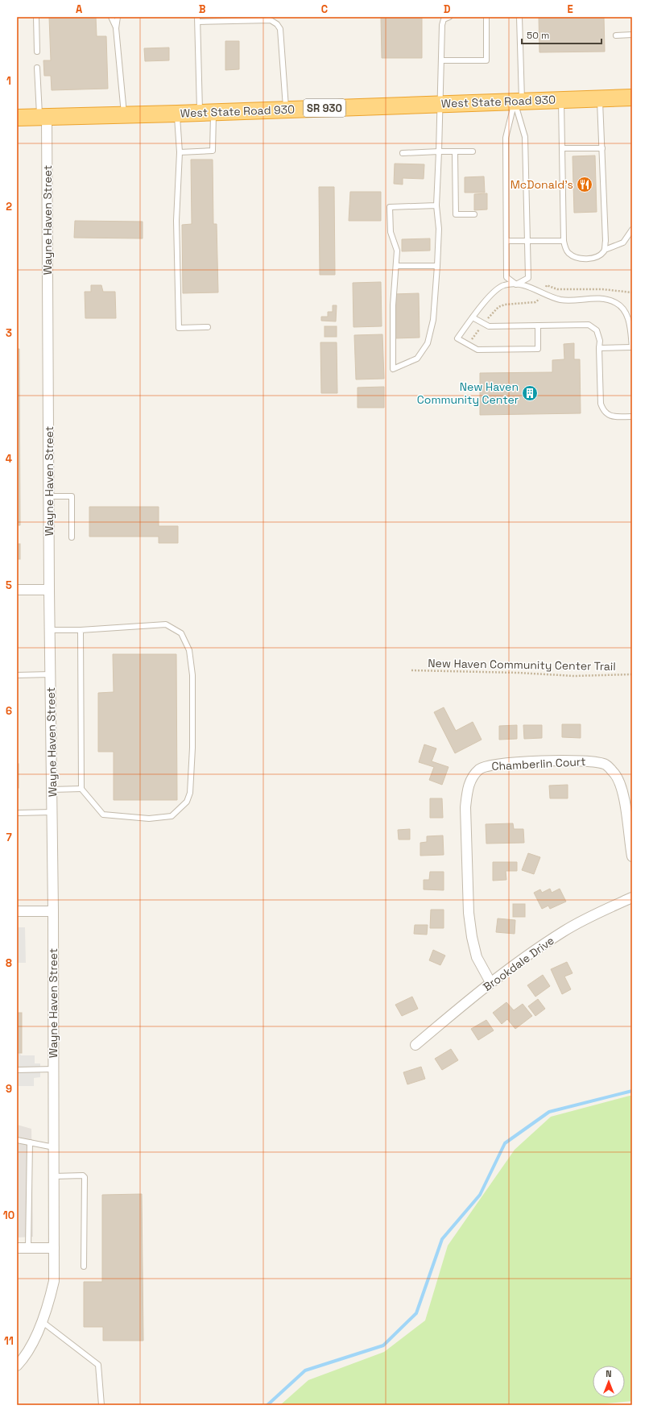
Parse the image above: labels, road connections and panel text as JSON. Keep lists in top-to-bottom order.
{
  "streets": {
    "highway": ["West State Road 930", "SR 930"],
    "street": ["Wayne Haven Street", "Chamberlin Court", "Brookdale Drive"],
    "path": ["New Haven Community Center Trail"]
  },
  "crossings": [
    ["West State Road 930", "Wayne Haven Street"],
    ["Chamberlin Court", "Brookdale Drive"]
  ],
  "places": {
    "restaurant": ["McDonald's"],
    "building": ["New Haven Community Center"]
  },
  "scale_bar": "50 m",
  "north": "top",
  "grid": {
    "columns": [
      "A",
      "B",
      "C",
      "D",
      "E"
    ],
    "rows": [
      "1",
      "2",
      "3",
      "4",
      "5",
      "6",
      "7",
      "8",
      "9",
      "10",
      "11"
    ]
  }
}
